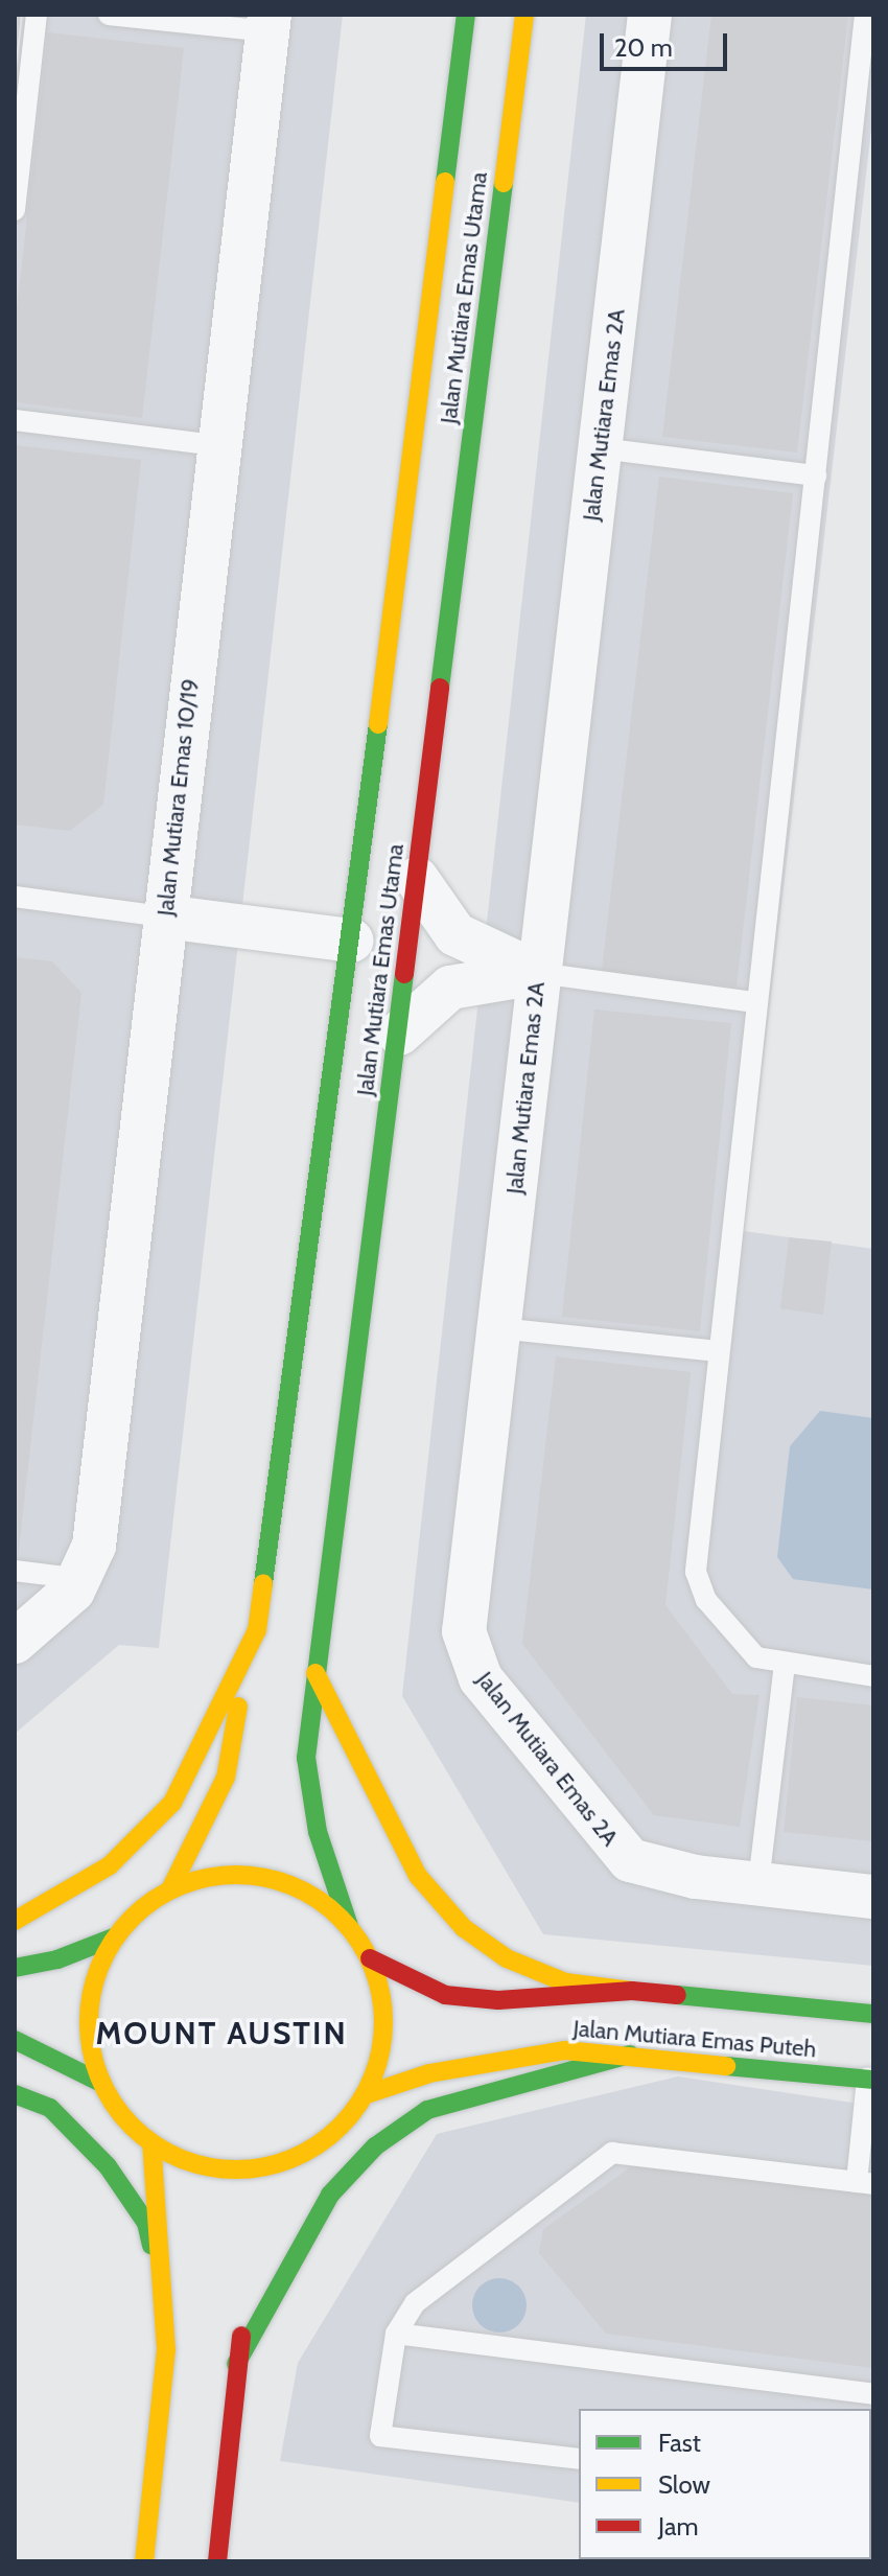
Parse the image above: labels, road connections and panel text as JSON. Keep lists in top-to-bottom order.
{
  "streets": {
    "main road": ["Jalan Mutiara Emas Utama", "Jalan Mutiara Emas Puteh"],
    "street": ["Jalan Mutiara Emas 2A", "Jalan Mutiara Emas 10/19"]
  },
  "crossings": [
    ["Jalan Mutiara Emas Utama", "Jalan Mutiara Emas Puteh"]
  ],
  "districts": ["MOUNT AUSTIN"],
  "legend": ["Fast", "Slow", "Jam"],
  "scale_bar": "20 m"
}
